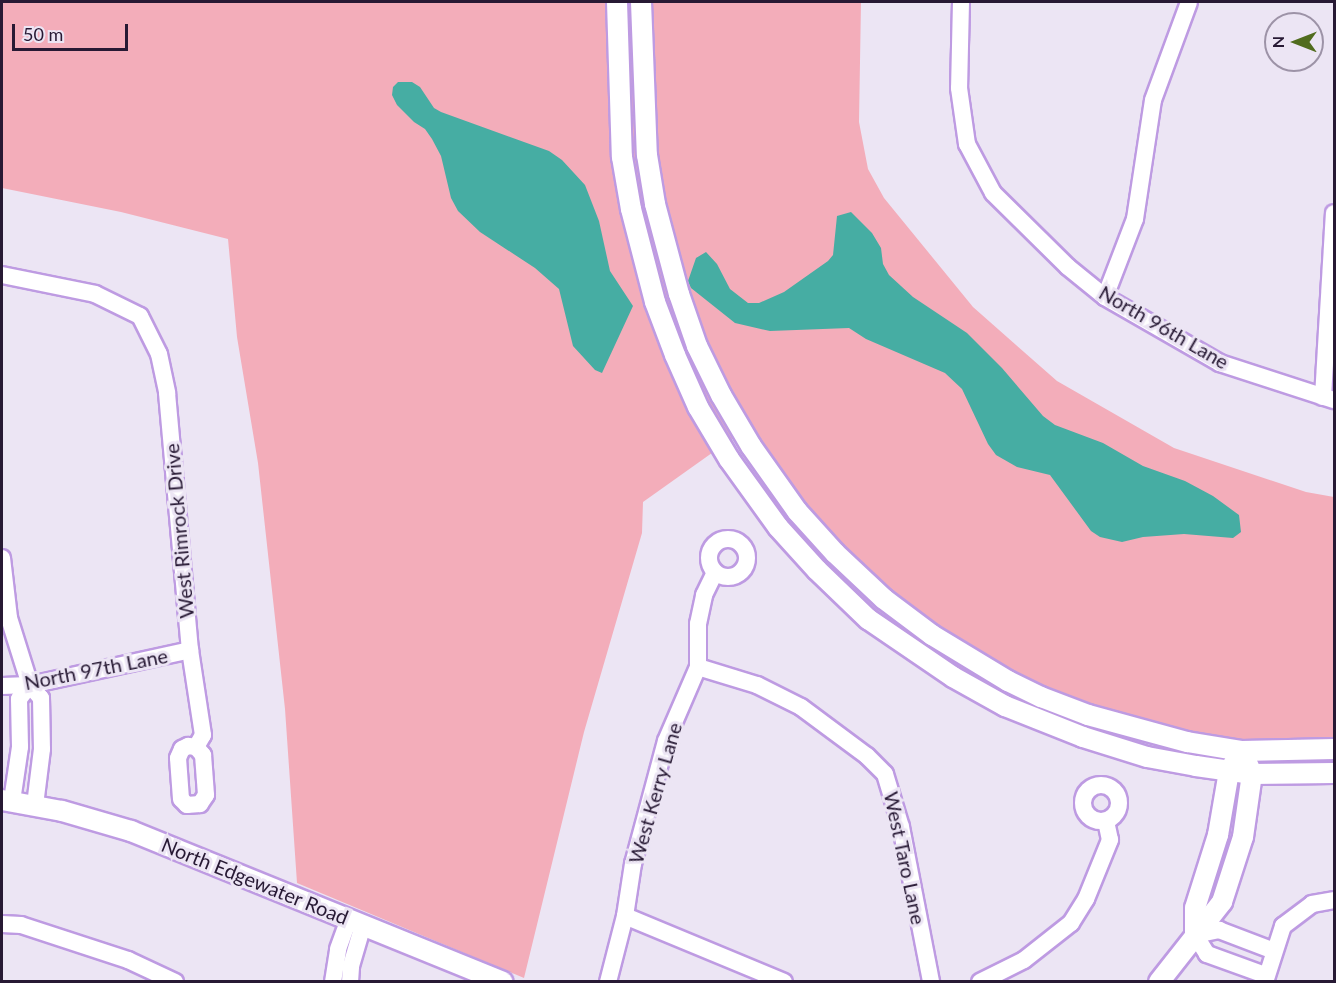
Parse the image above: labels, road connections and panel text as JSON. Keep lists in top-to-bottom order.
{
  "streets": {
    "street": [
      "North 96th Lane",
      "West Rimrock Drive",
      "North 97th Lane",
      "West Kerry Lane",
      "West Taro Lane",
      "North Edgewater Road"
    ]
  },
  "crossings": [
    ["West Rimrock Drive", "North 97th Lane"],
    ["West Kerry Lane", "West Taro Lane"]
  ],
  "scale_bar": "50 m",
  "north": "left"
}
